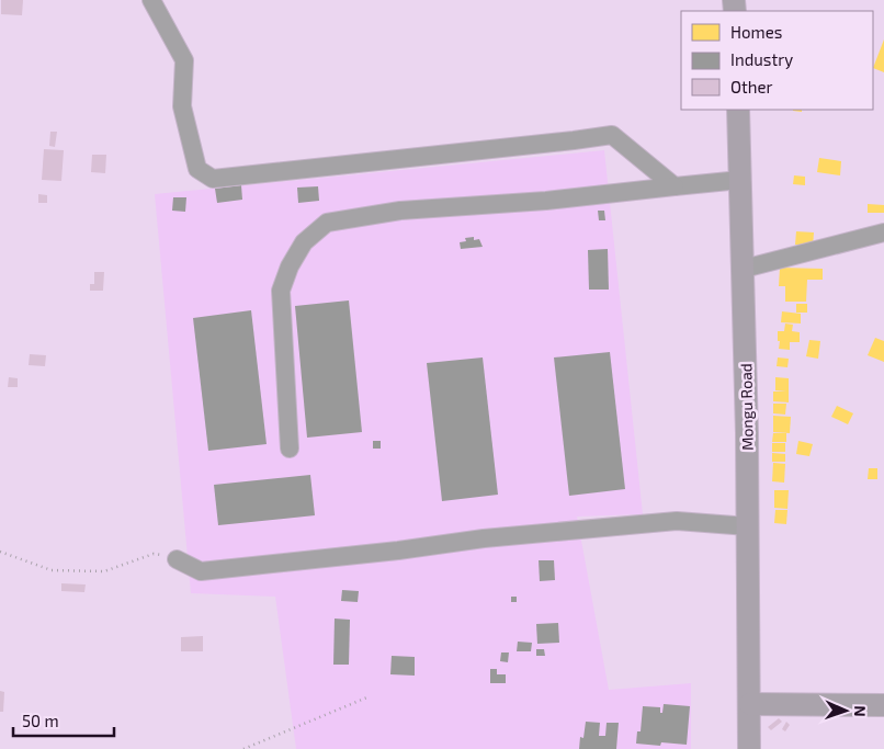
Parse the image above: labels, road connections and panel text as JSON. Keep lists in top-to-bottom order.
{
  "streets": {
    "main road": ["Mongu Road"]
  },
  "legend": ["Homes", "Industry", "Other"],
  "scale_bar": "50 m",
  "north": "right"
}
